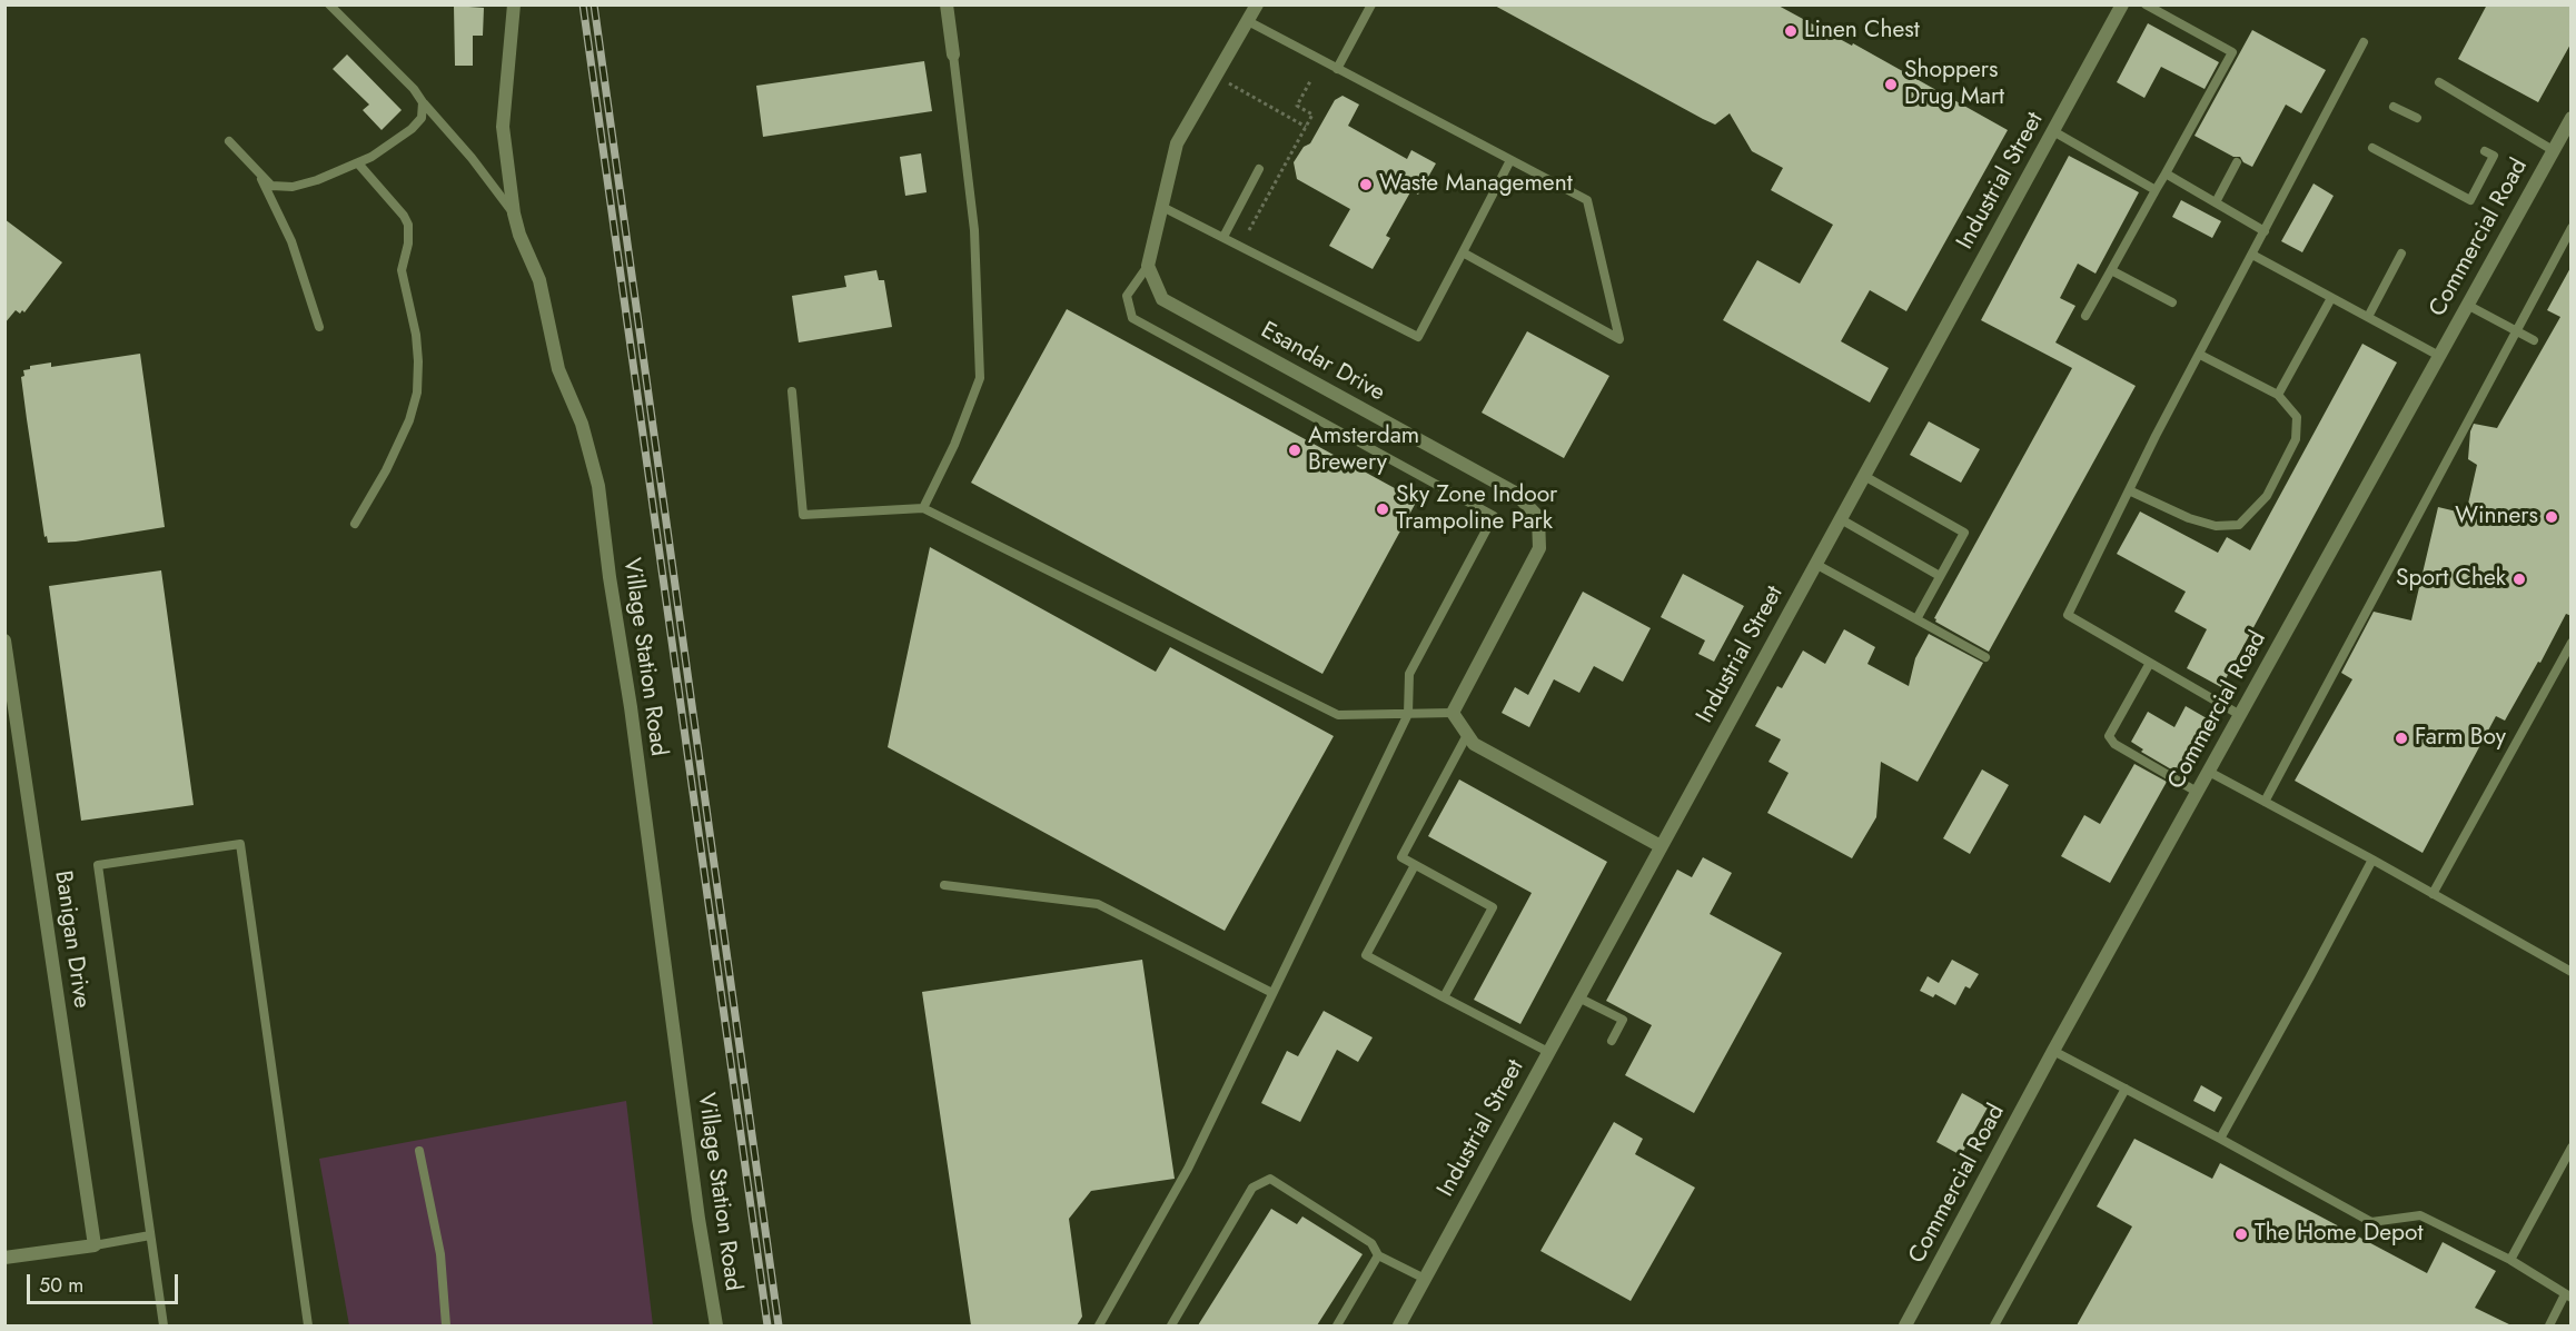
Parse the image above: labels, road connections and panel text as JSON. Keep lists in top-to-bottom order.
{
  "streets": {
    "street": [
      "Industrial Street",
      "Commercial Road",
      "Esandar Drive",
      "Village Station Road",
      "Banigan Drive"
    ]
  },
  "places": [
    "Linen Chest",
    "Shoppers Drug Mart",
    "Waste Management",
    "Amsterdam Brewery",
    "Sky Zone Indoor Trampoline Park",
    "Winners",
    "Sport Chek",
    "Farm Boy",
    "The Home Depot"
  ],
  "scale_bar": "50 m"
}
